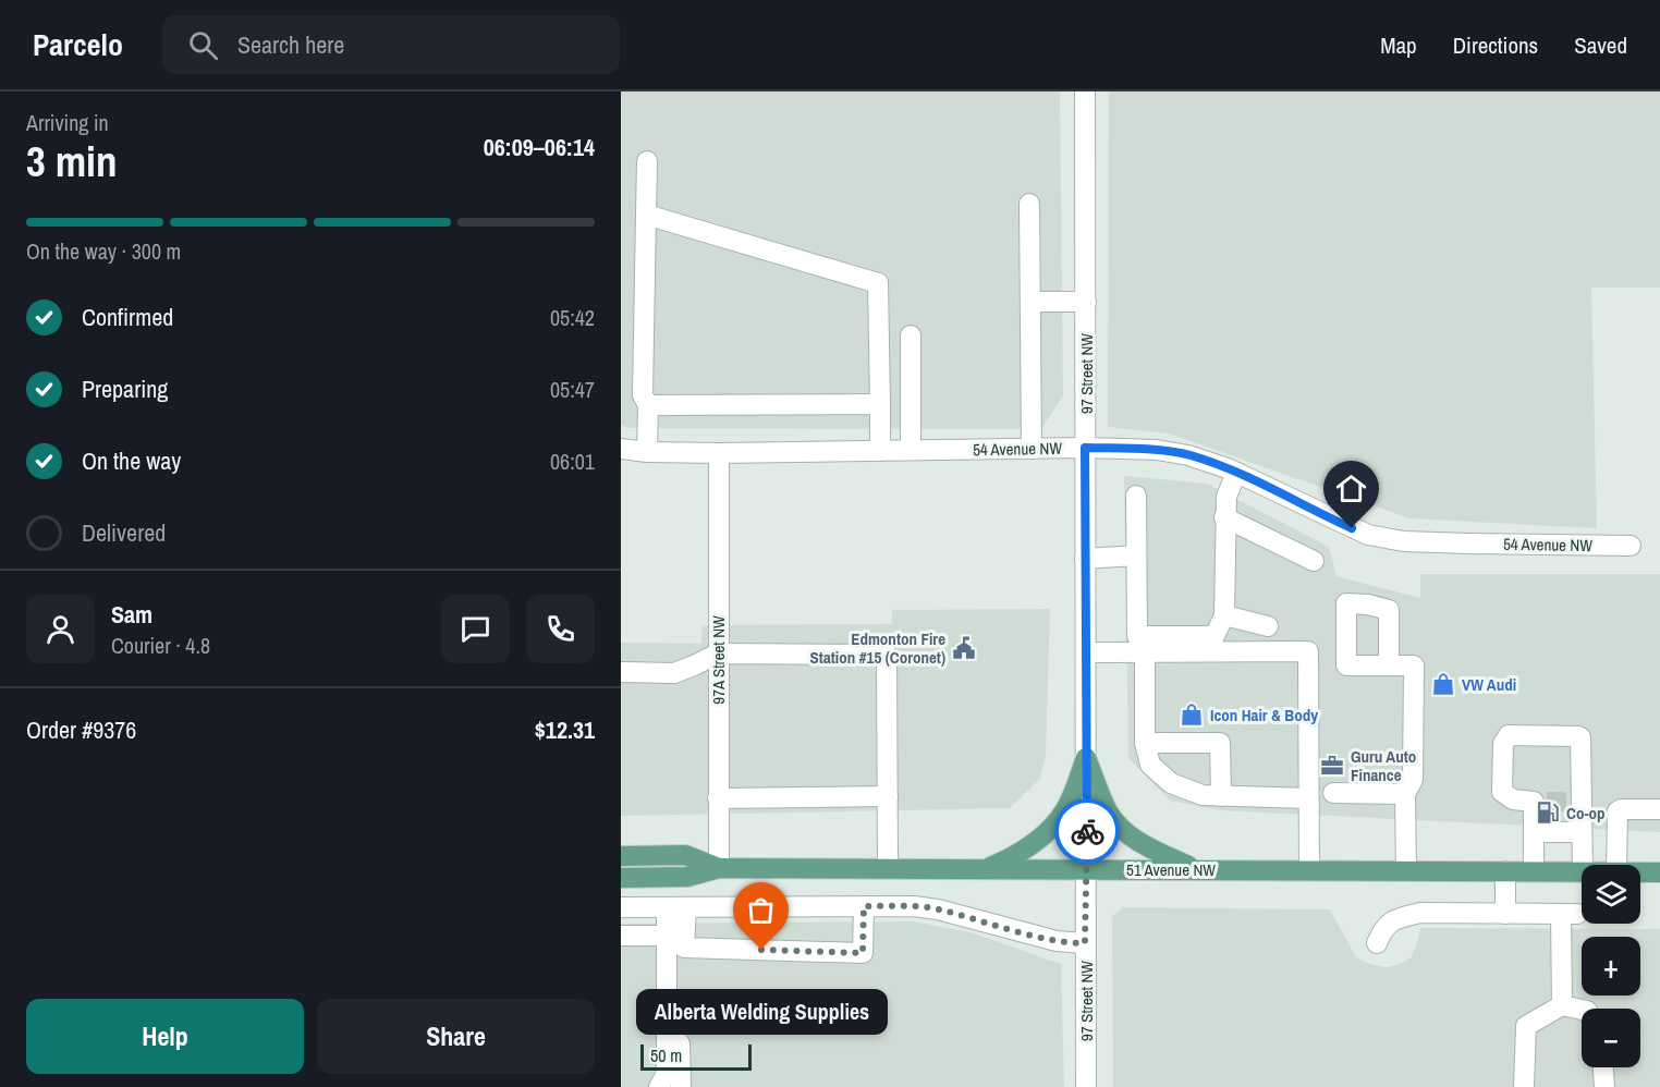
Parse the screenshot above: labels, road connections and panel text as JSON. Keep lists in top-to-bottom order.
{
  "streets": {
    "main road": ["51 Avenue NW"],
    "street": ["97 Street NW", "54 Avenue NW", "97A Street NW"]
  },
  "crossings": [
    ["97 Street NW", "54 Avenue NW"],
    ["97 Street NW", "51 Avenue NW"],
    ["54 Avenue NW", "97A Street NW"],
    ["97A Street NW", "51 Avenue NW"]
  ],
  "places": {
    "public building": ["Edmonton Fire Station #15 (Coronet)"],
    "shop": ["VW Audi", "Icon Hair & Body"],
    "office": ["Guru Auto Finance"],
    "fuel station": ["Co-op"],
    "other": ["Alberta Welding Supplies"]
  },
  "scale_bar": "50 m",
  "page": {
    "header": "Parcelo",
    "search": "Search here",
    "nav": ["Map", "Directions", "Saved"],
    "heading": ["3 min", "Arriving in", "06:09–06:14"],
    "panel": [
      "Sam",
      "Courier · 4.8",
      "Order #9376",
      "$12.31"
    ],
    "bar": "On the way · 300 m",
    "list": [
      ["Confirmed", "05:42"],
      ["Preparing", "05:47"],
      ["On the way", "06:01"],
      "Delivered"
    ],
    "map_buttons": ["+", "−"],
    "buttons": ["Help", "Share"],
    "bubble": "Alberta Welding Supplies",
    "scale": "50 m"
  }
}
